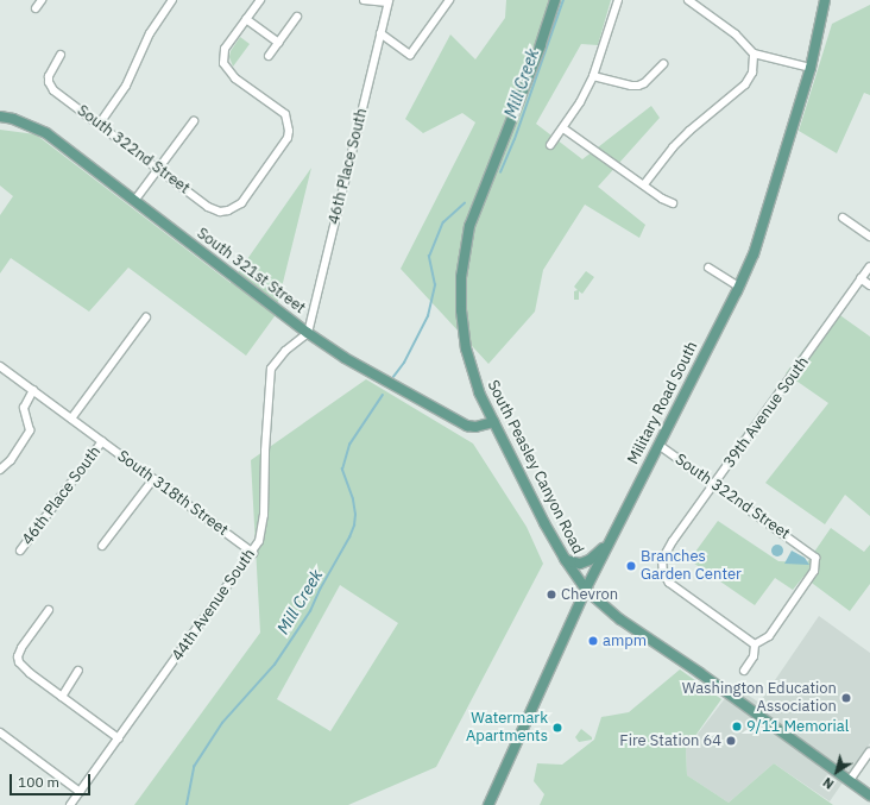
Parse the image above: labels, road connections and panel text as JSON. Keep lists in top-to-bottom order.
{
  "streets": {
    "main road": ["South 321st Street", "Military Road South", "South Peasley Canyon Road"],
    "street": [
      "South 322nd Street",
      "46th Place South",
      "39th Avenue South",
      "South 318th Street",
      "44th Avenue South"
    ]
  },
  "crossings": [
    ["South 322nd Street", "Military Road South"],
    ["South 322nd Street", "39th Avenue South"],
    ["46th Place South", "South 321st Street"],
    ["46th Place South", "South 318th Street"],
    ["46th Place South", "44th Avenue South"],
    ["South 321st Street", "South Peasley Canyon Road"],
    ["South 321st Street", "44th Avenue South"],
    ["Military Road South", "South Peasley Canyon Road"],
    ["South 318th Street", "44th Avenue South"]
  ],
  "water": ["Mill Creek"],
  "places": [
    "Branches Garden Center",
    "Chevron",
    "ampm",
    "Washington Education Association",
    "9/11 Memorial",
    "Watermark Apartments",
    "Fire Station 64"
  ],
  "scale_bar": "100 m",
  "north": "bottom left"
}
